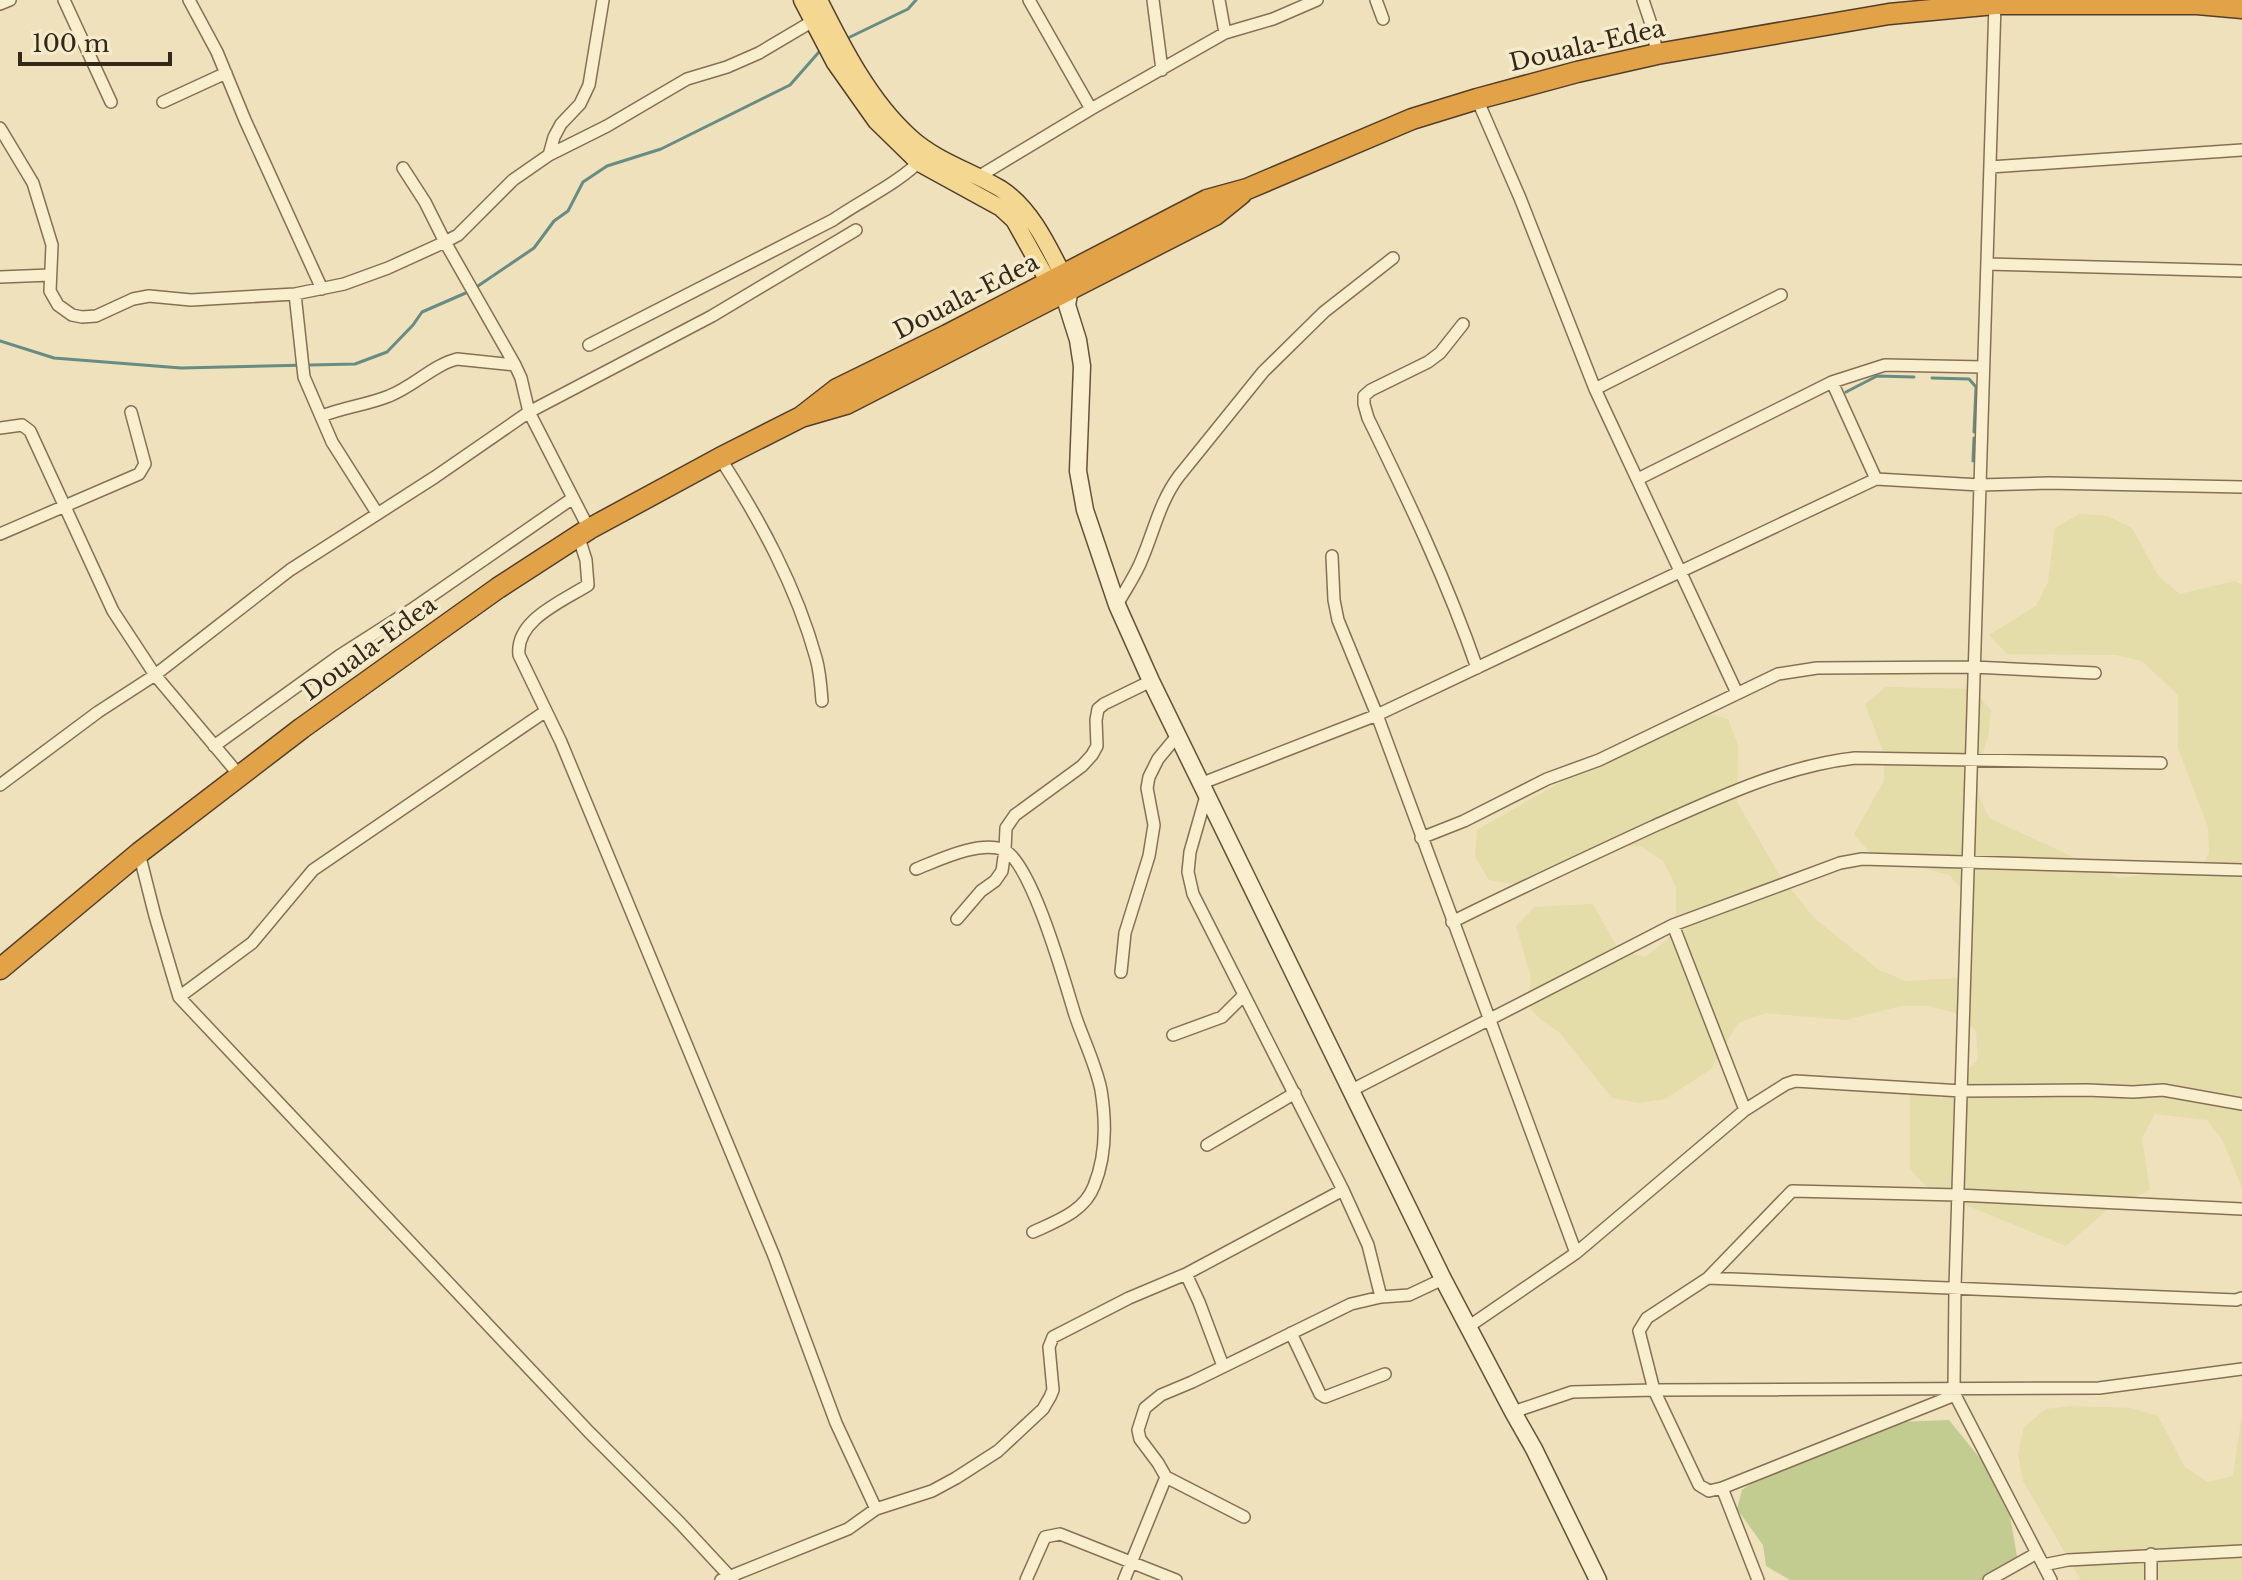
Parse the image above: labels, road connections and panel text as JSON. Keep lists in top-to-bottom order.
{
  "streets": {
    "highway": ["Douala-Edea"]
  },
  "scale_bar": "100 m"
}
